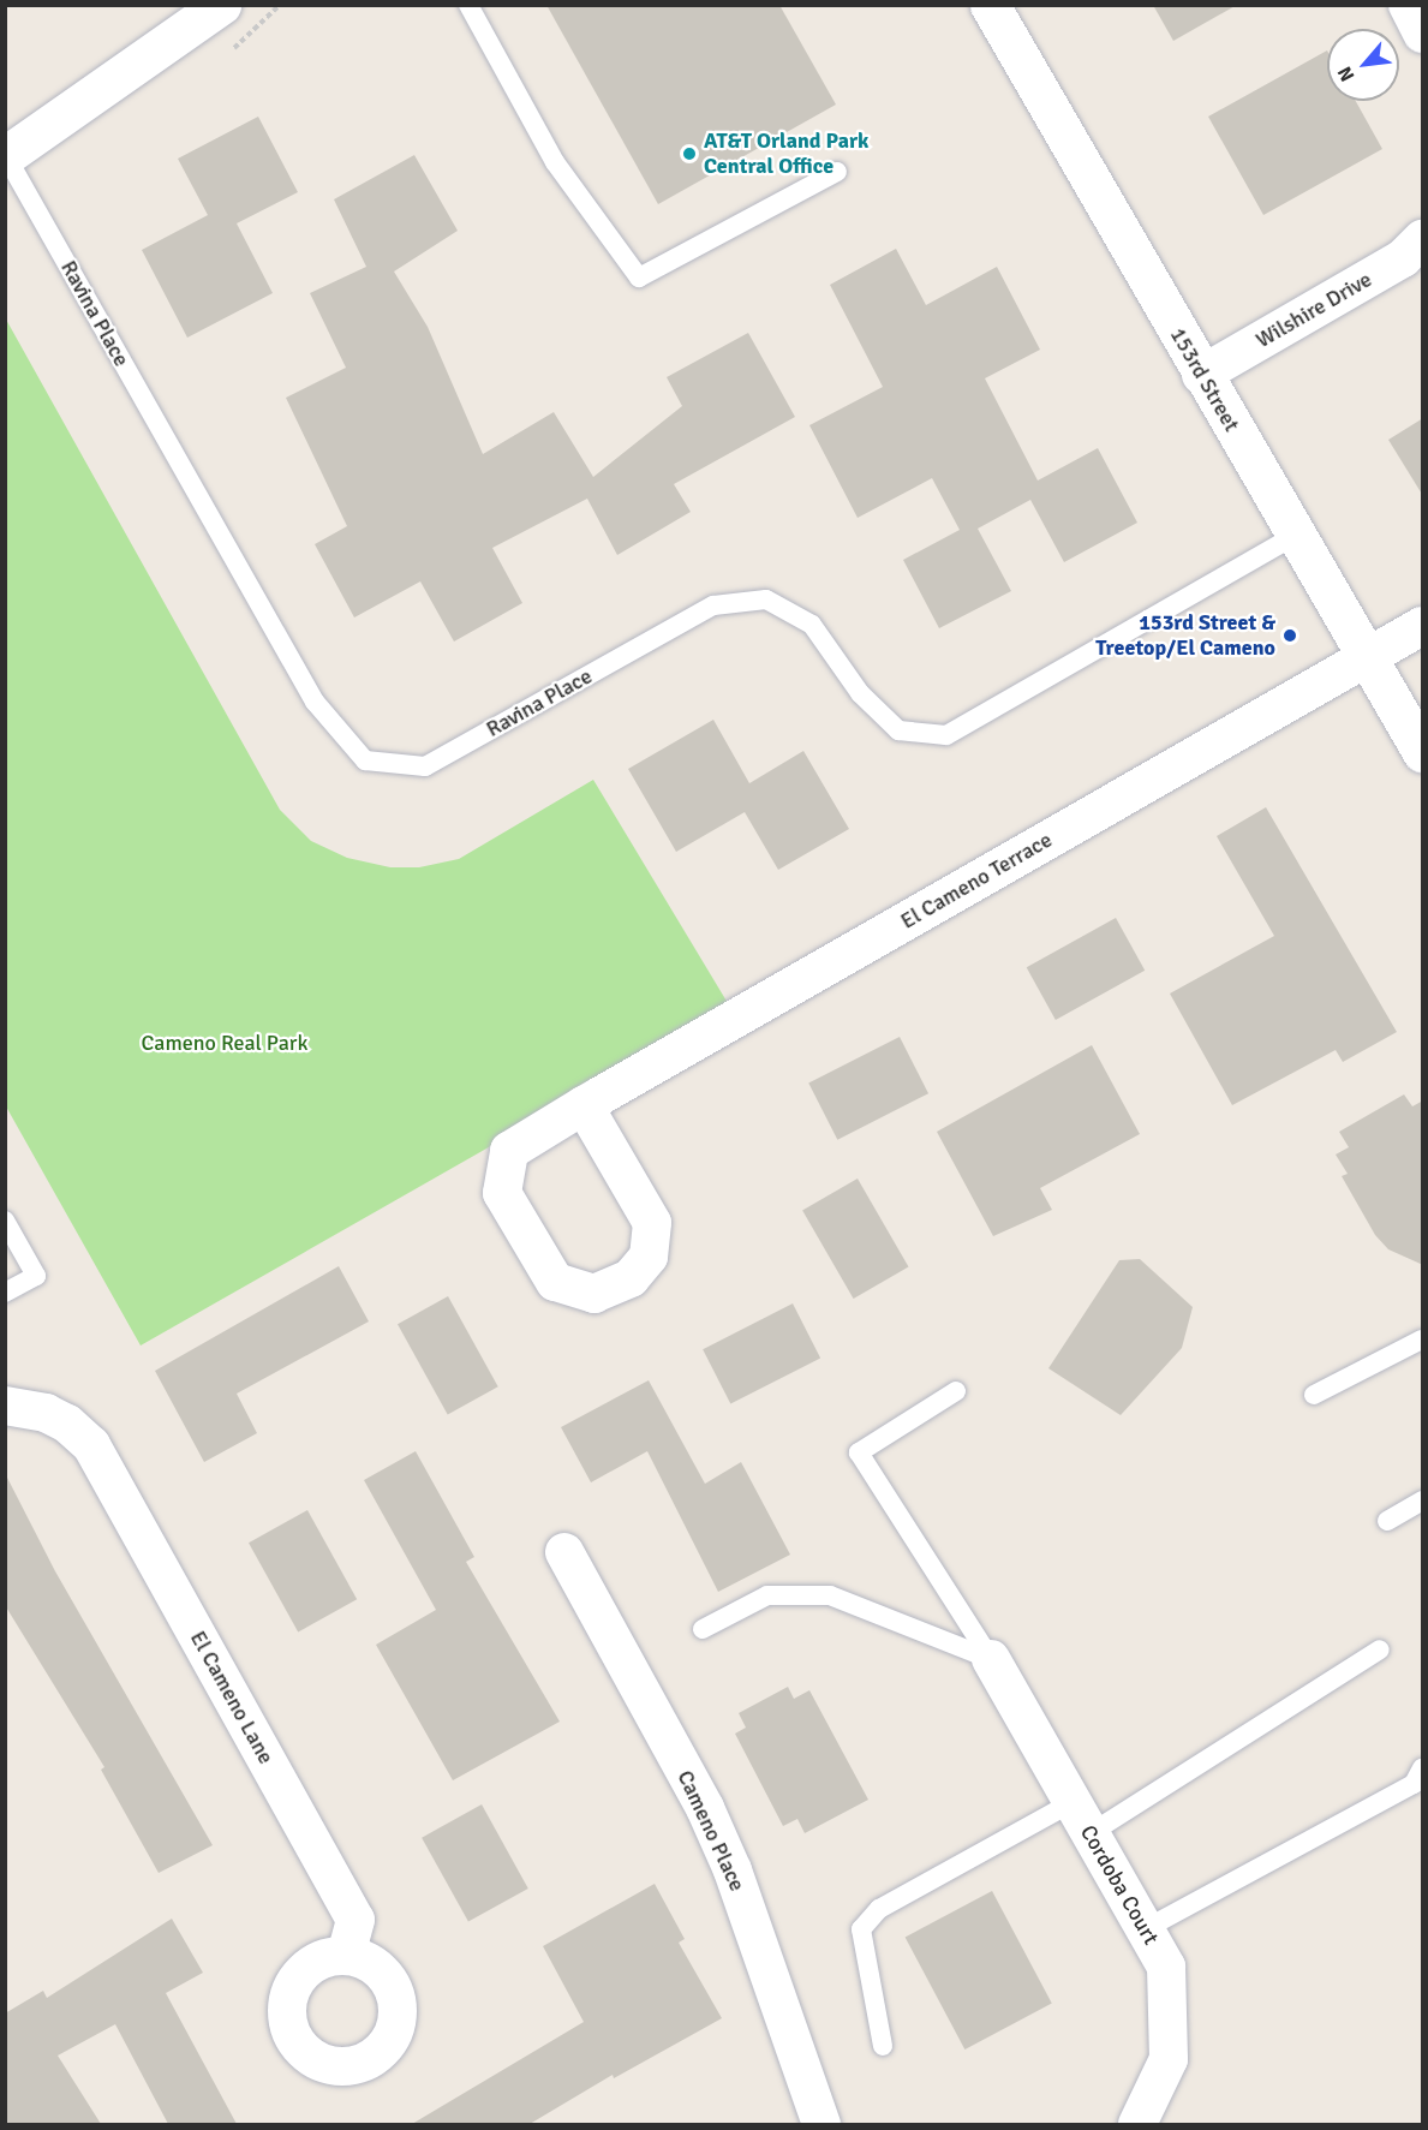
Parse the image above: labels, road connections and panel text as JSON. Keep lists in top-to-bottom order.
{
  "streets": {
    "street": [
      "Wilshire Drive",
      "153rd Street",
      "El Cameno Terrace",
      "El Cameno Lane",
      "Cameno Place",
      "Cordoba Court"
    ],
    "lane": ["Ravina Place"]
  },
  "crossings": [
    ["Wilshire Drive", "153rd Street"],
    ["Ravina Place", "153rd Street"],
    ["153rd Street", "El Cameno Terrace"]
  ],
  "parks": ["Cameno Real Park"],
  "places": ["AT&T Orland Park Central Office", "153rd Street & Treetop/El Cameno"],
  "north": "bottom left"
}
